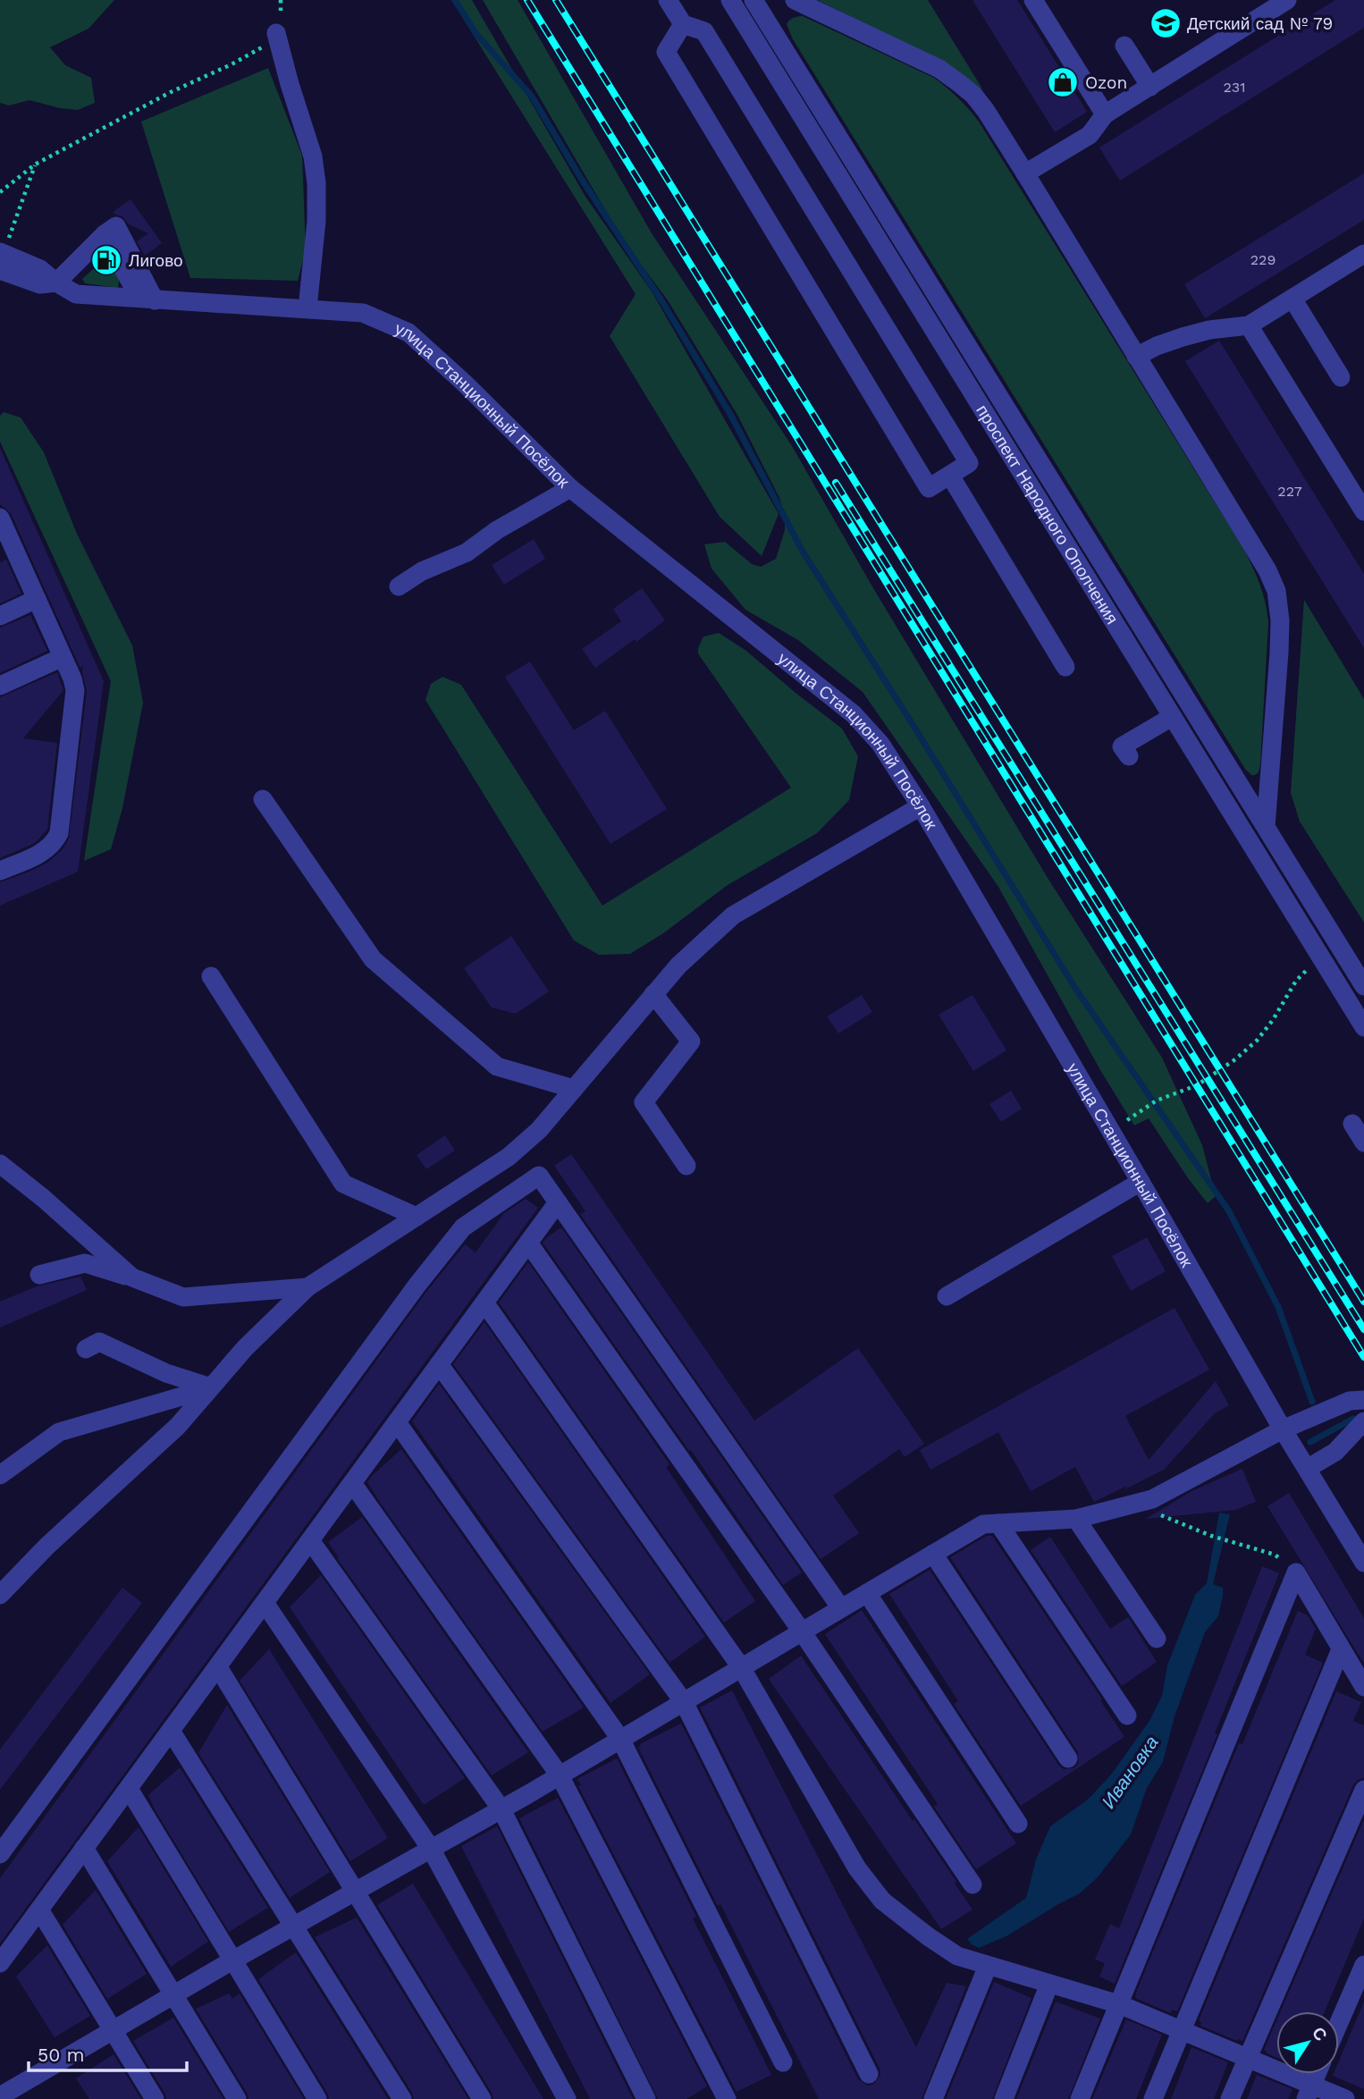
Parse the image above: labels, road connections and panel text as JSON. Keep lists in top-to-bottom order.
{
  "streets": {
    "street": ["улица Станционный Посёлок", "проспект Народного Ополчения"]
  },
  "water": ["Ивановка"],
  "places": {
    "school or university": ["Детский сад № 79"],
    "shop": ["Ozon"],
    "fuel station": ["Лигово"]
  },
  "house_numbers": ["231", "229", "227"],
  "scale_bar": "50 m",
  "north": "top right"
}
